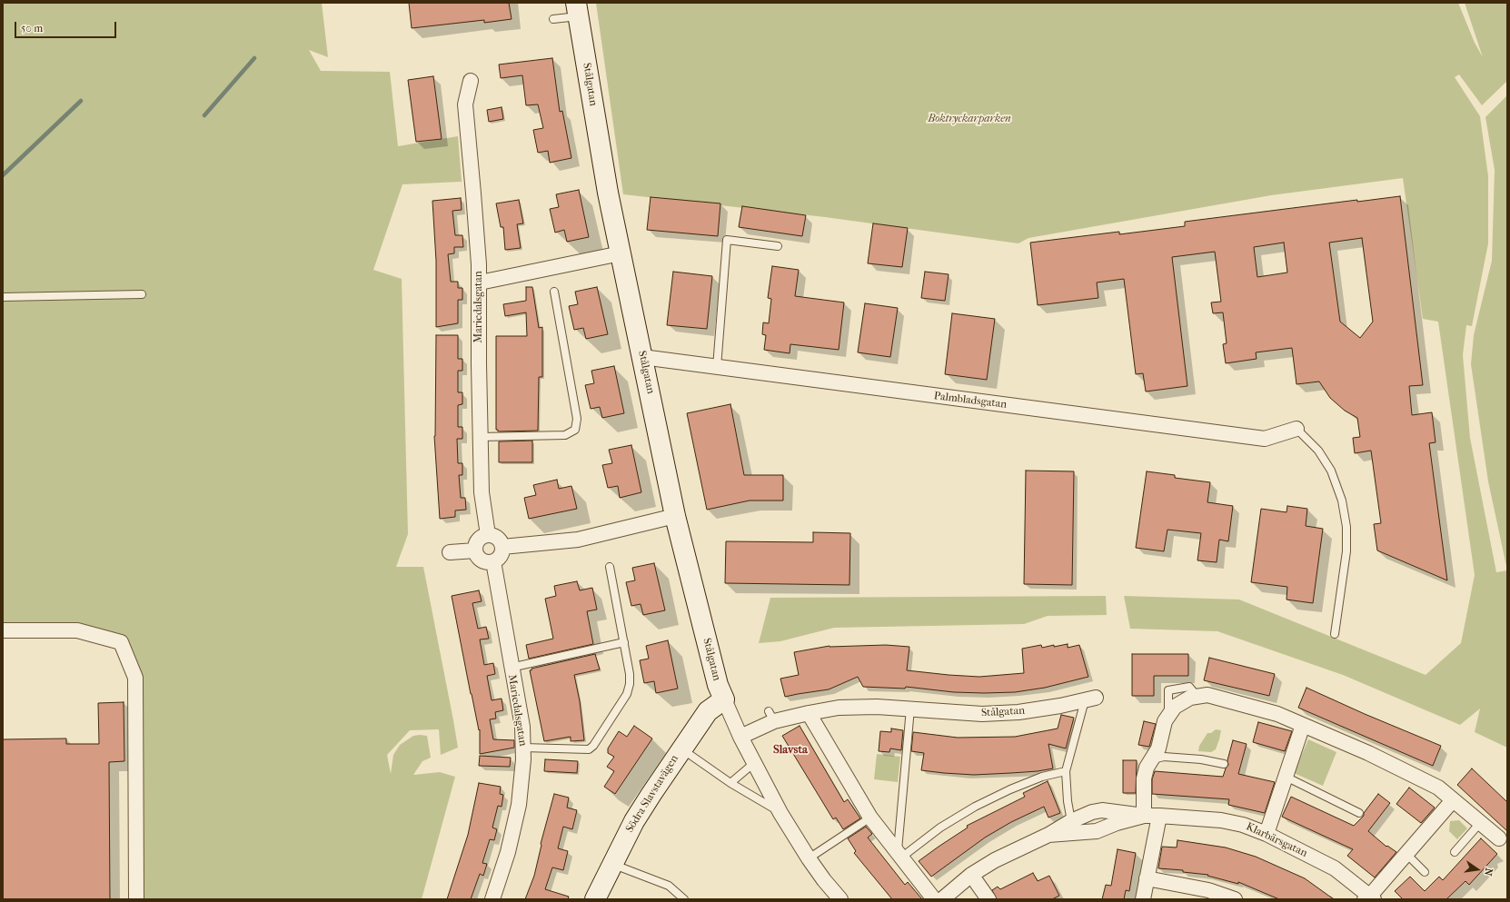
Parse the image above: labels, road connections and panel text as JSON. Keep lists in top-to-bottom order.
{
  "streets": {
    "street": [
      "Stålgatan",
      "Mariedalsgatan",
      "Palmbladsgatan",
      "Södra Slavstavägen",
      "Klarbärsgatan"
    ]
  },
  "crossings": [
    ["Stålgatan", "Palmbladsgatan"],
    ["Stålgatan", "Södra Slavstavägen"]
  ],
  "districts": ["Slavsta"],
  "parks": ["Boktryckarparken"],
  "scale_bar": "50 m",
  "north": "right"
}
